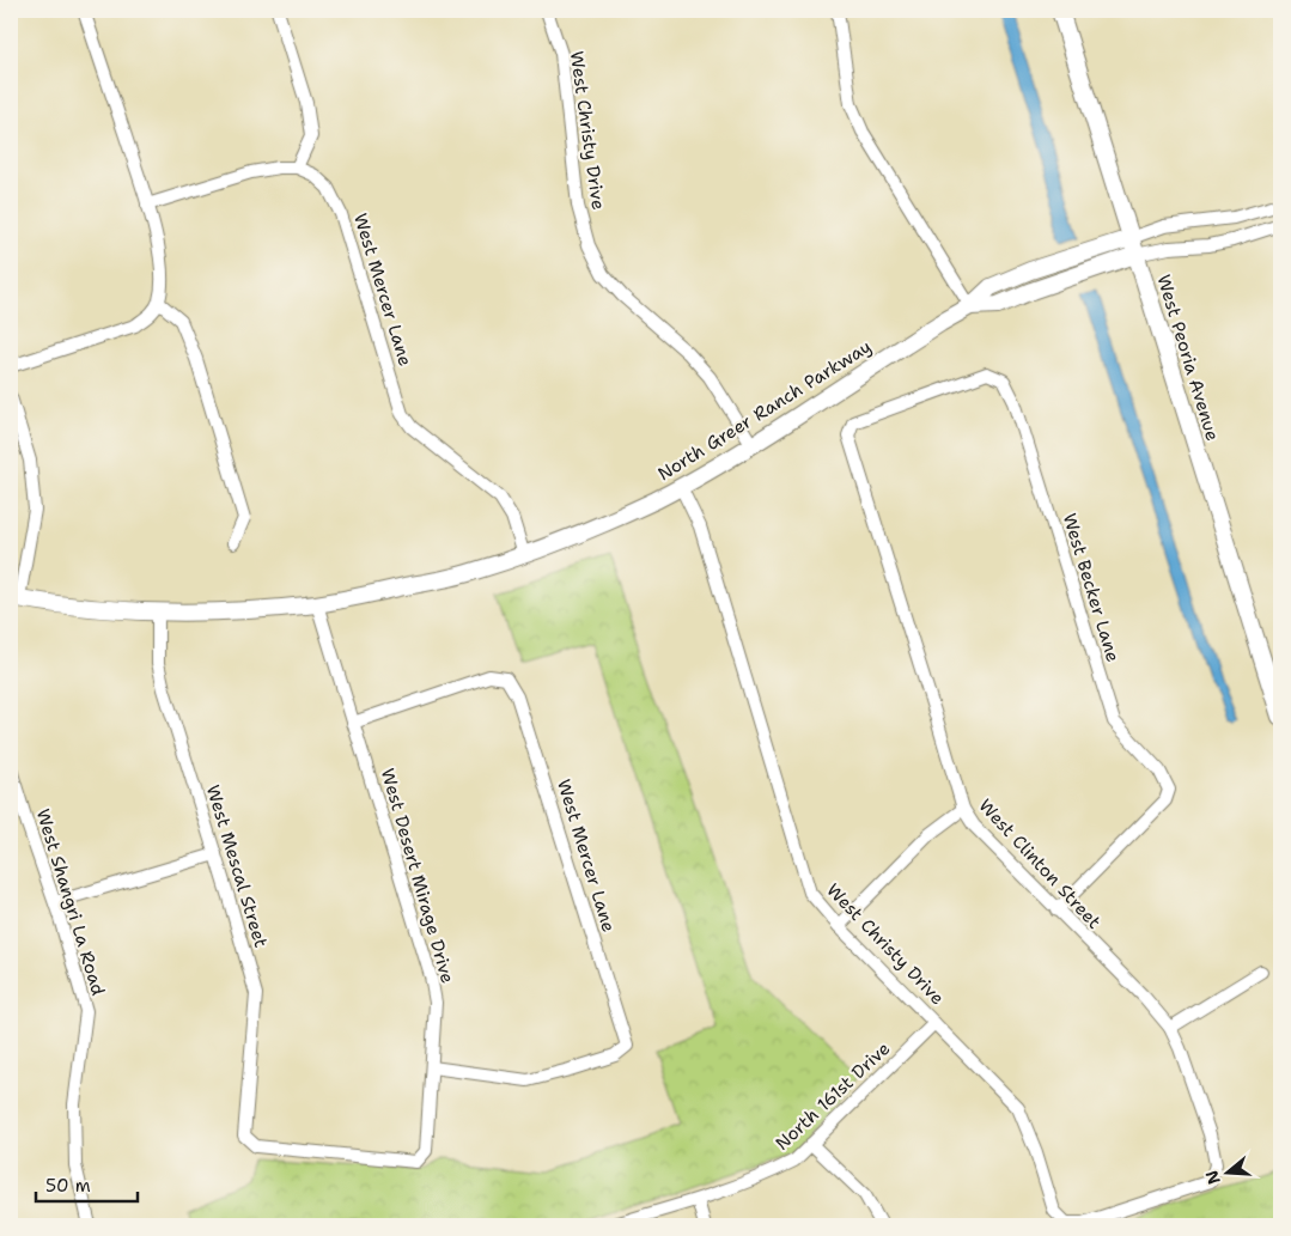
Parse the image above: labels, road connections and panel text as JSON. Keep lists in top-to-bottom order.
{
  "streets": {
    "street": [
      "West Christy Drive",
      "West Mercer Lane",
      "West Peoria Avenue",
      "North Greer Ranch Parkway",
      "West Becker Lane",
      "West Clinton Street",
      "West Mescal Street",
      "West Desert Mirage Drive",
      "West Shangri La Road",
      "North 161st Drive"
    ]
  },
  "crossings": [
    ["West Christy Drive", "North Greer Ranch Parkway"],
    ["West Christy Drive", "West Clinton Street"],
    ["West Christy Drive", "North 161st Drive"],
    ["West Mercer Lane", "North Greer Ranch Parkway"],
    ["West Mercer Lane", "West Desert Mirage Drive"],
    ["West Peoria Avenue", "North Greer Ranch Parkway"],
    ["North Greer Ranch Parkway", "West Mescal Street"],
    ["North Greer Ranch Parkway", "West Desert Mirage Drive"],
    ["West Becker Lane", "West Clinton Street"],
    ["West Mescal Street", "West Desert Mirage Drive"]
  ],
  "scale_bar": "50 m",
  "north": "left"
}
